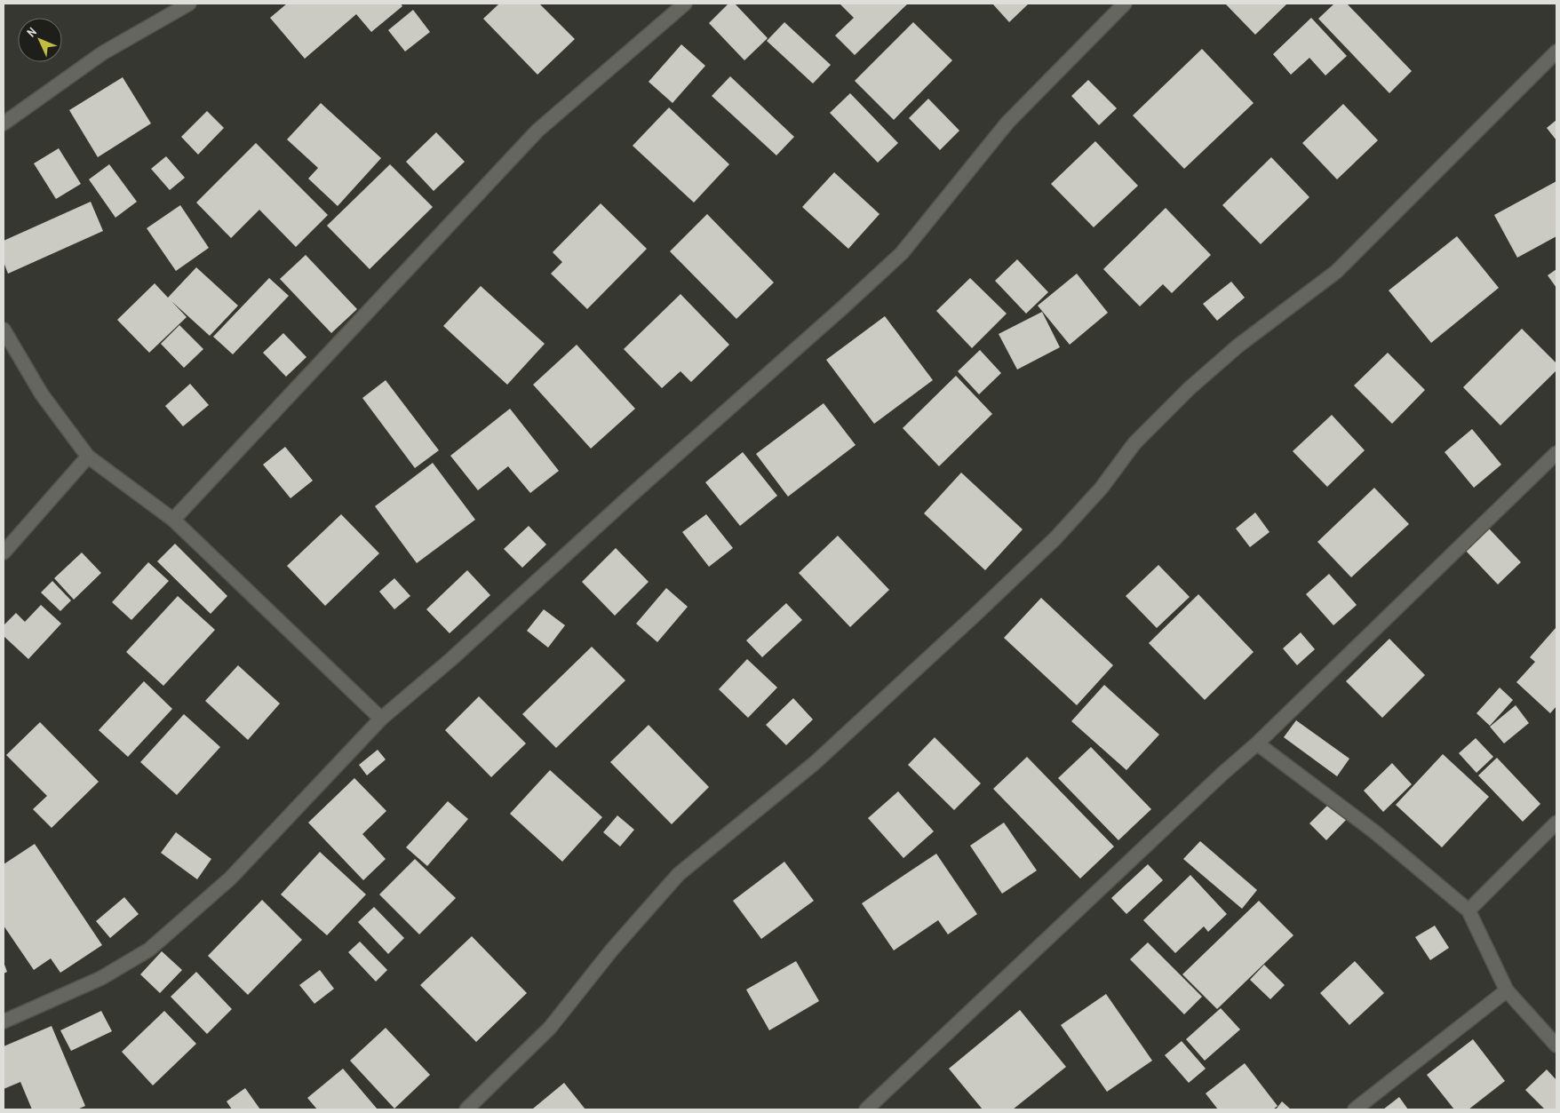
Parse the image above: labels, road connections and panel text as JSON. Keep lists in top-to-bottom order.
{
  "north": "top left"
}
